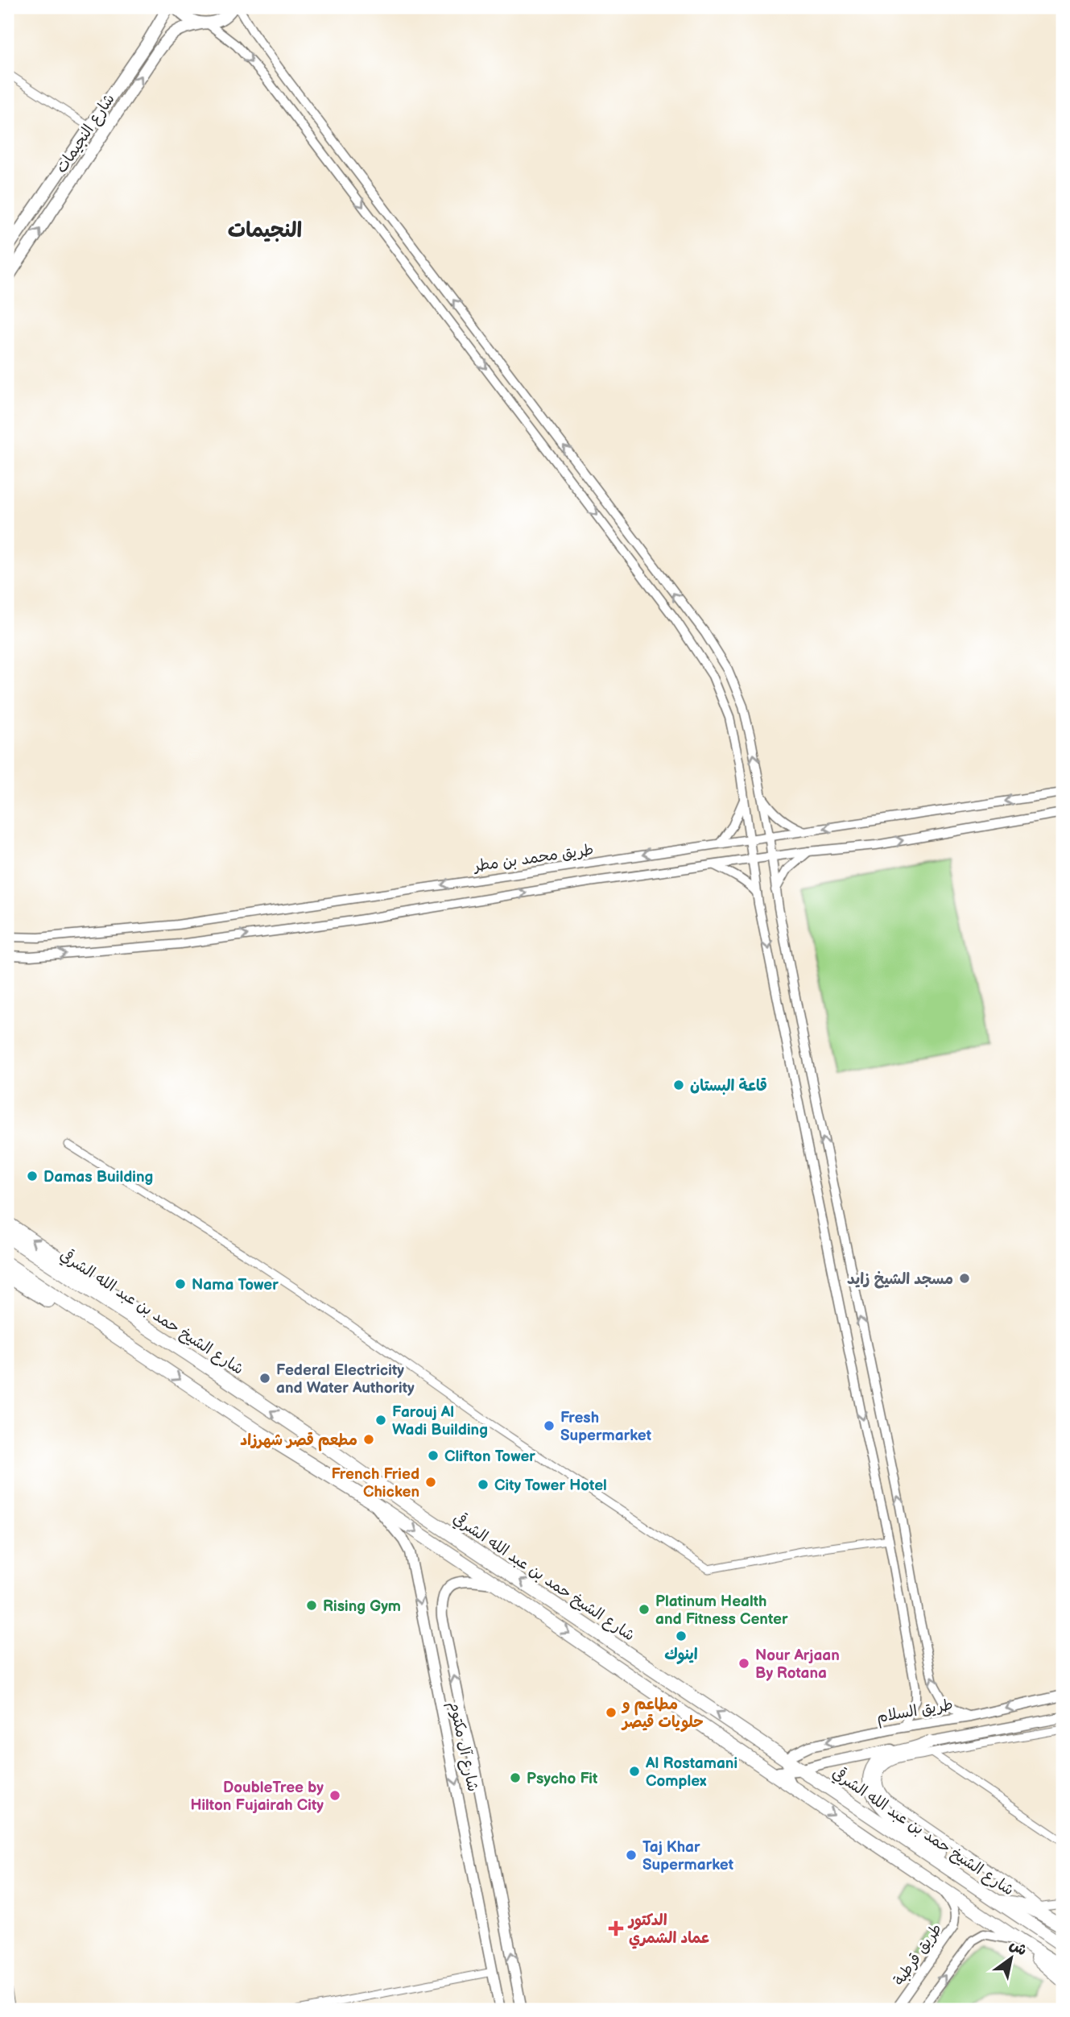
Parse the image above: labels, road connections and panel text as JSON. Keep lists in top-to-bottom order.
{
  "streets": {
    "highway": ["شارع الشيخ حمد بن عبد الله الشرقي"],
    "main road": ["شارع النجيمات", "طريق السلام", "شارع آل مكتوم"],
    "street": ["طريق محمد بن مطر", "طريق قرطبة"]
  },
  "crossings": [
    ["شارع الشيخ حمد بن عبد الله الشرقي", "طريق السلام"]
  ],
  "districts": ["النجيمات"],
  "places": {
    "other": [
      "قاعة البستان",
      "Damas Building",
      "مسجد الشيخ زايد",
      "Nama Tower",
      "Federal Electricity and Water Authority",
      "Farouj Al Wadi Building",
      "Fresh Supermarket",
      "مطعم قصر شهرزاد",
      "Clifton Tower",
      "French Fried Chicken",
      "City Tower Hotel",
      "Rising Gym",
      "Platinum Health and Fitness Center",
      "اينوك",
      "Nour Arjaan By Rotana",
      "مطاعم و حلويات قيصر",
      "Al Rostamani Complex",
      "Psycho Fit",
      "DoubleTree by Hilton Fujairah City",
      "Taj Khar Supermarket"
    ],
    "health": ["الدكتور عماد الشمري"]
  },
  "north": "top right"
}
